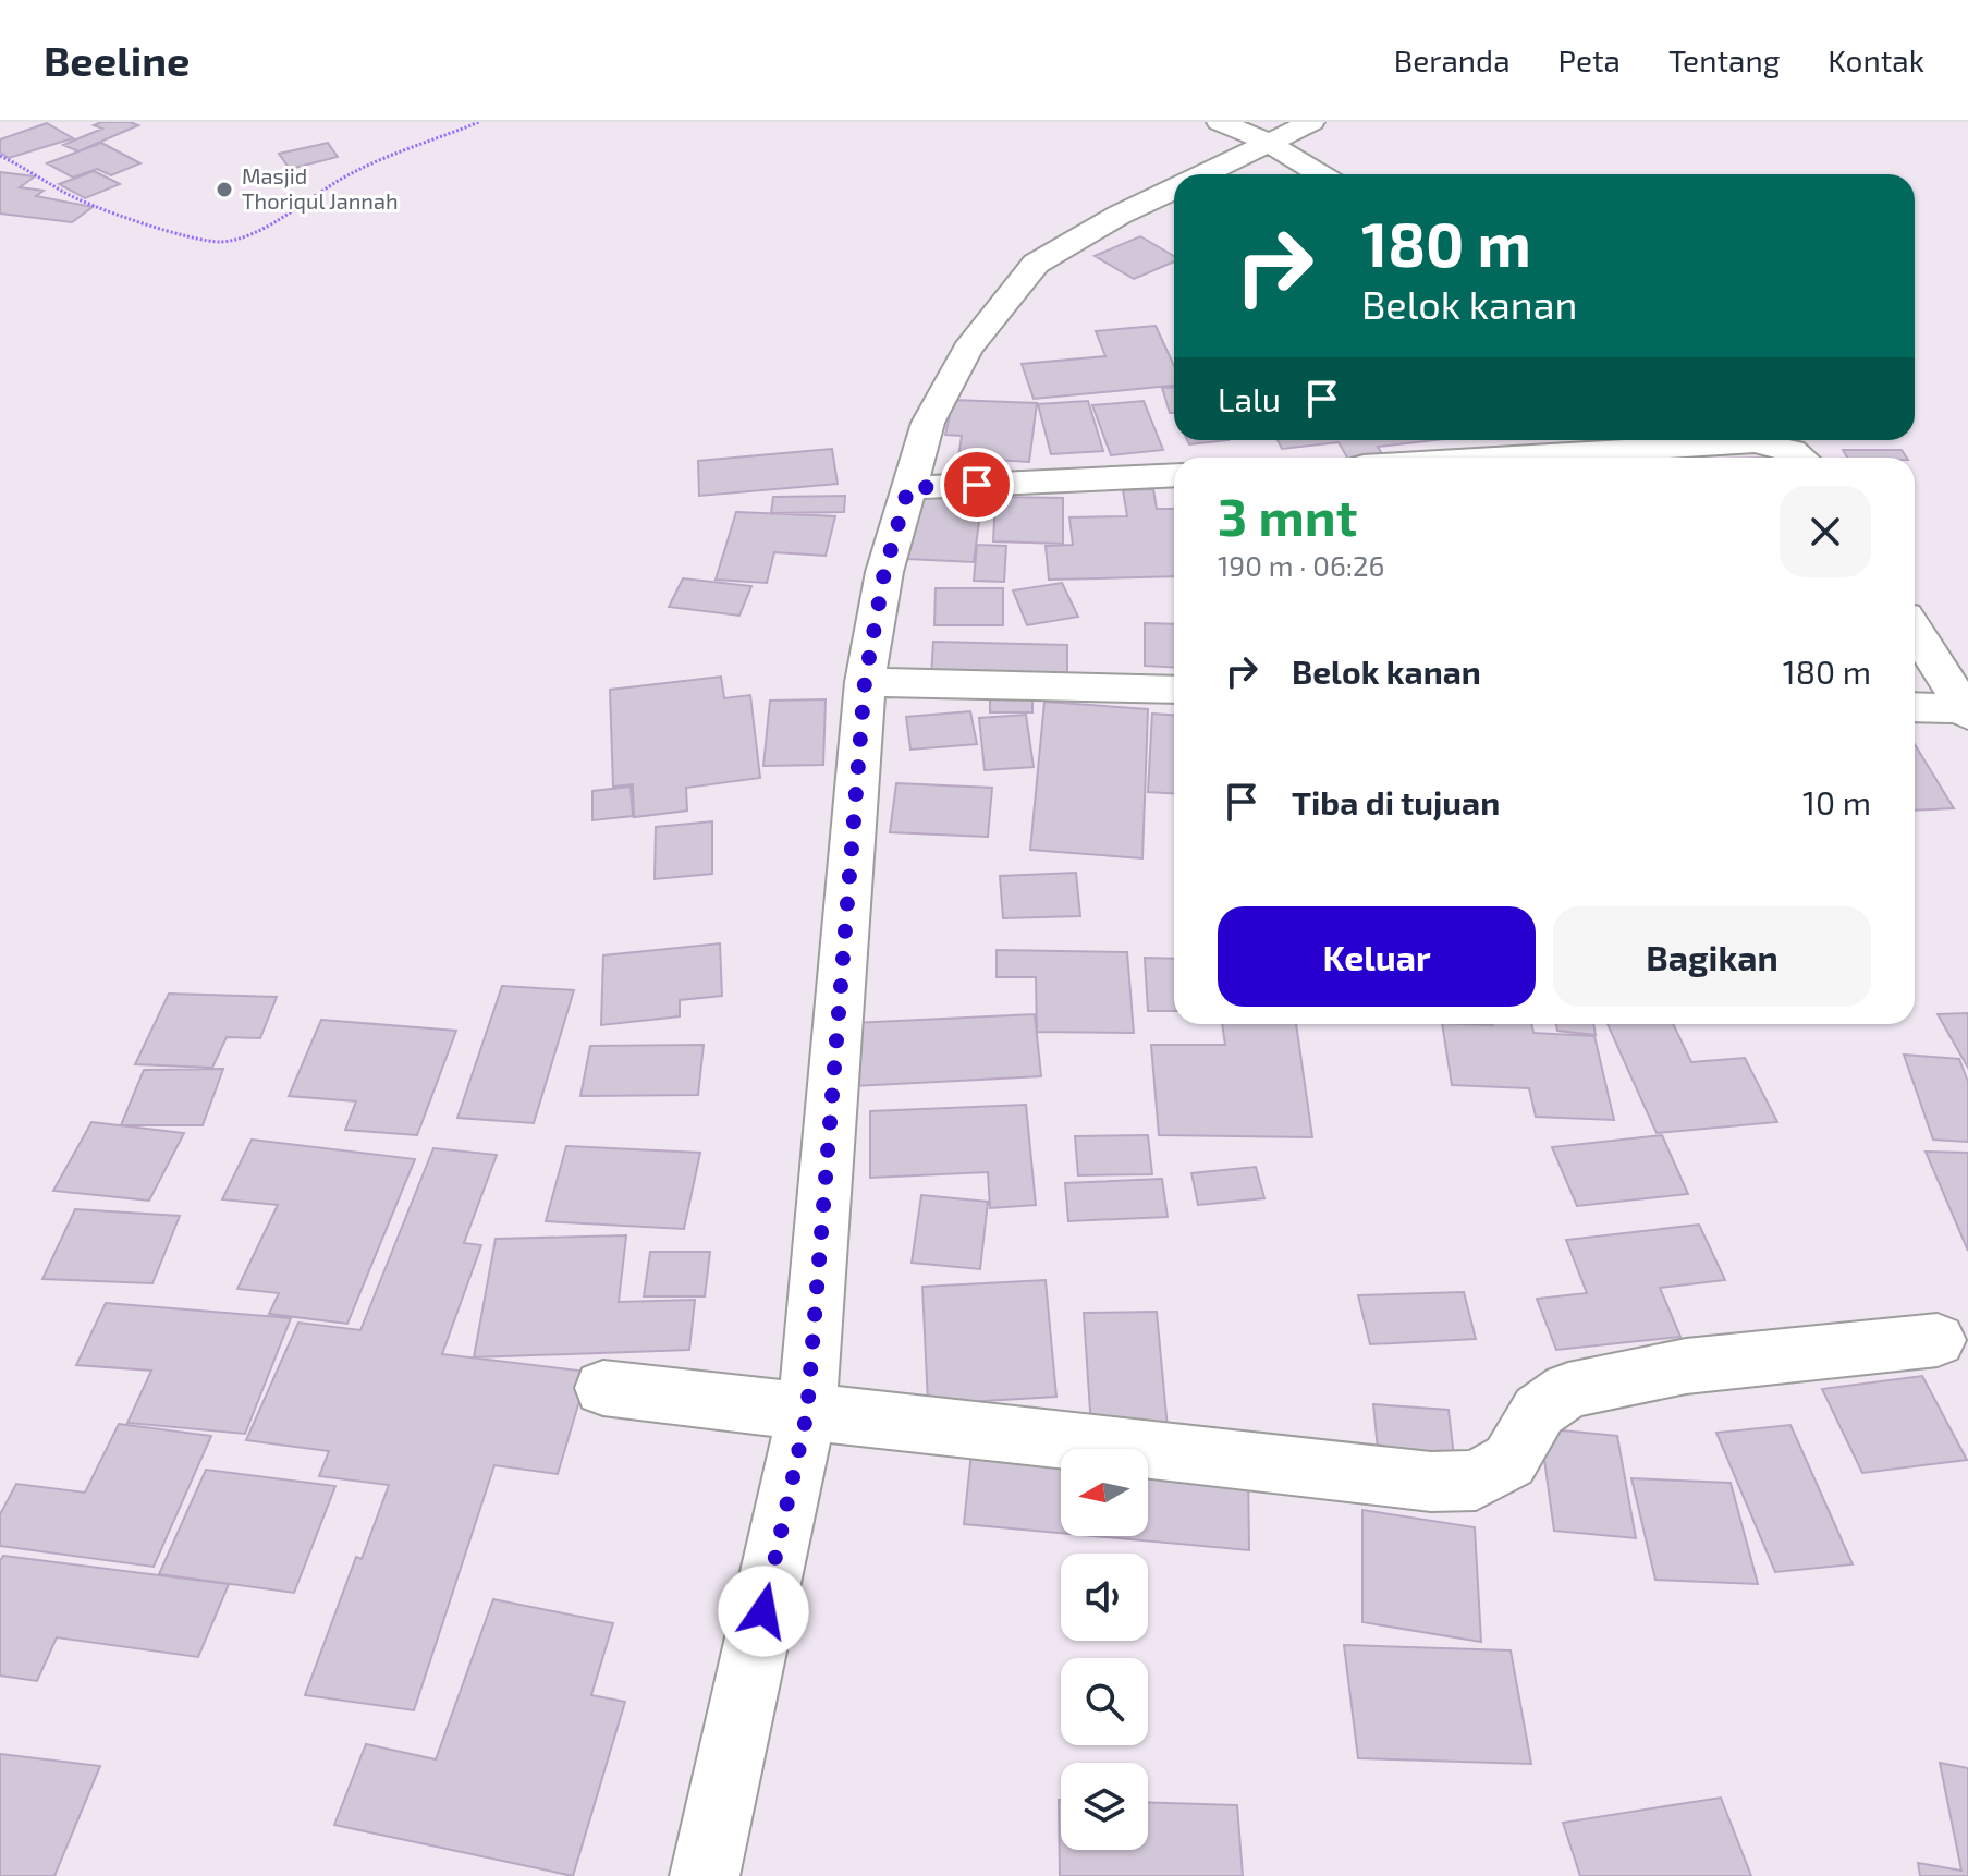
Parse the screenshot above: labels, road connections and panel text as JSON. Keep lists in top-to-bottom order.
{
  "places": ["Masjid Thoriqul Jannah"],
  "north": "left",
  "page": {
    "header": "Beeline",
    "nav": [
      "Beranda",
      "Peta",
      "Tentang",
      "Kontak"
    ],
    "turn": ["180 m", "Belok kanan"],
    "then": "Lalu",
    "heading": ["3 mnt", "190 m · 06:26"],
    "list": [
      {
        "name": "Belok kanan",
        "value": "180 m"
      },
      {
        "name": "Tiba di tujuan",
        "value": "10 m"
      }
    ],
    "buttons": ["Keluar", "Bagikan"]
  }
}
